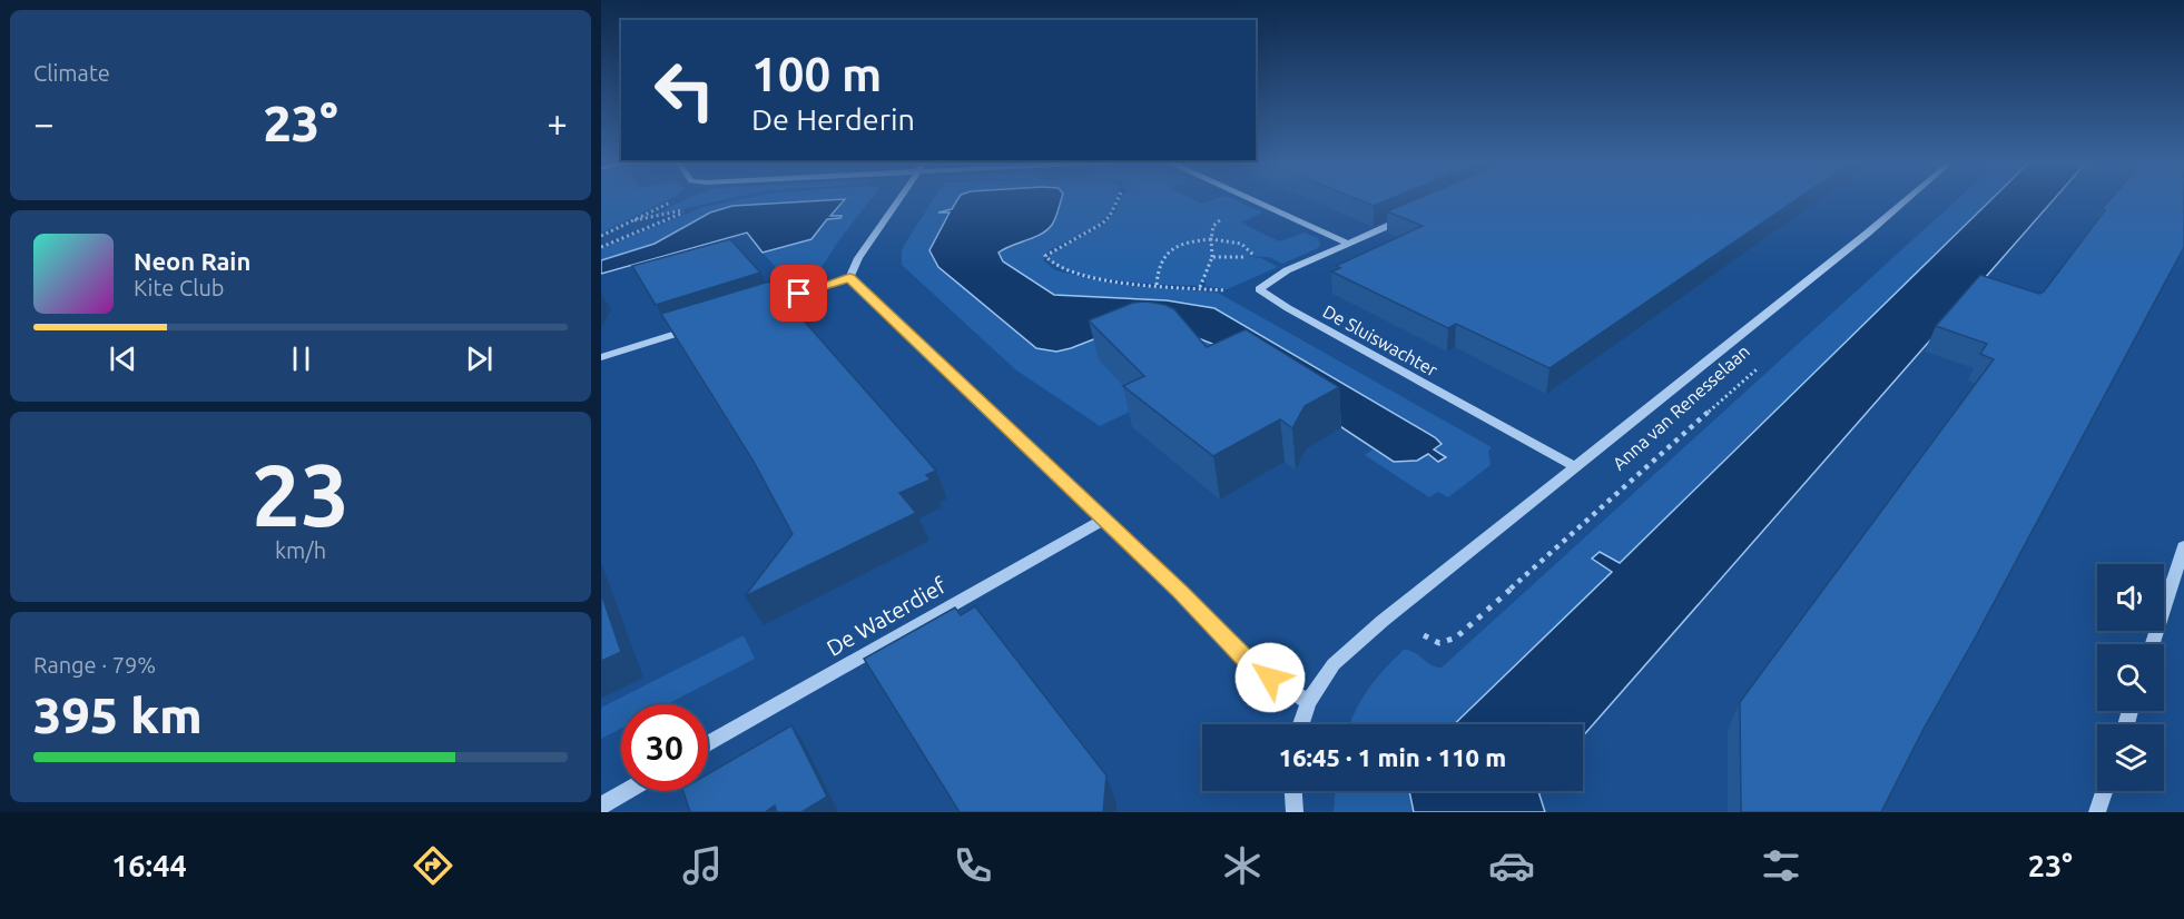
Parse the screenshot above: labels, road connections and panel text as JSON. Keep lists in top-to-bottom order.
{
  "streets": {
    "street": ["De Sluiswachter", "Anna van Renesselaan", "De Waterdief"]
  },
  "crossings": [
    ["De Sluiswachter", "Anna van Renesselaan"]
  ],
  "page": {
    "tile": [
      "Climate",
      ["23", "km/h"],
      ["Range · 79%", "395 km"]
    ],
    "turn": ["100 m", "De Herderin"],
    "heat": ["−", "23°", "+"],
    "song": ["Neon Rain", "Kite Club"],
    "limit": "30",
    "trip": "16:45 · 1 min · 110 m",
    "tabs": ["16:44", "23°"]
  }
}
